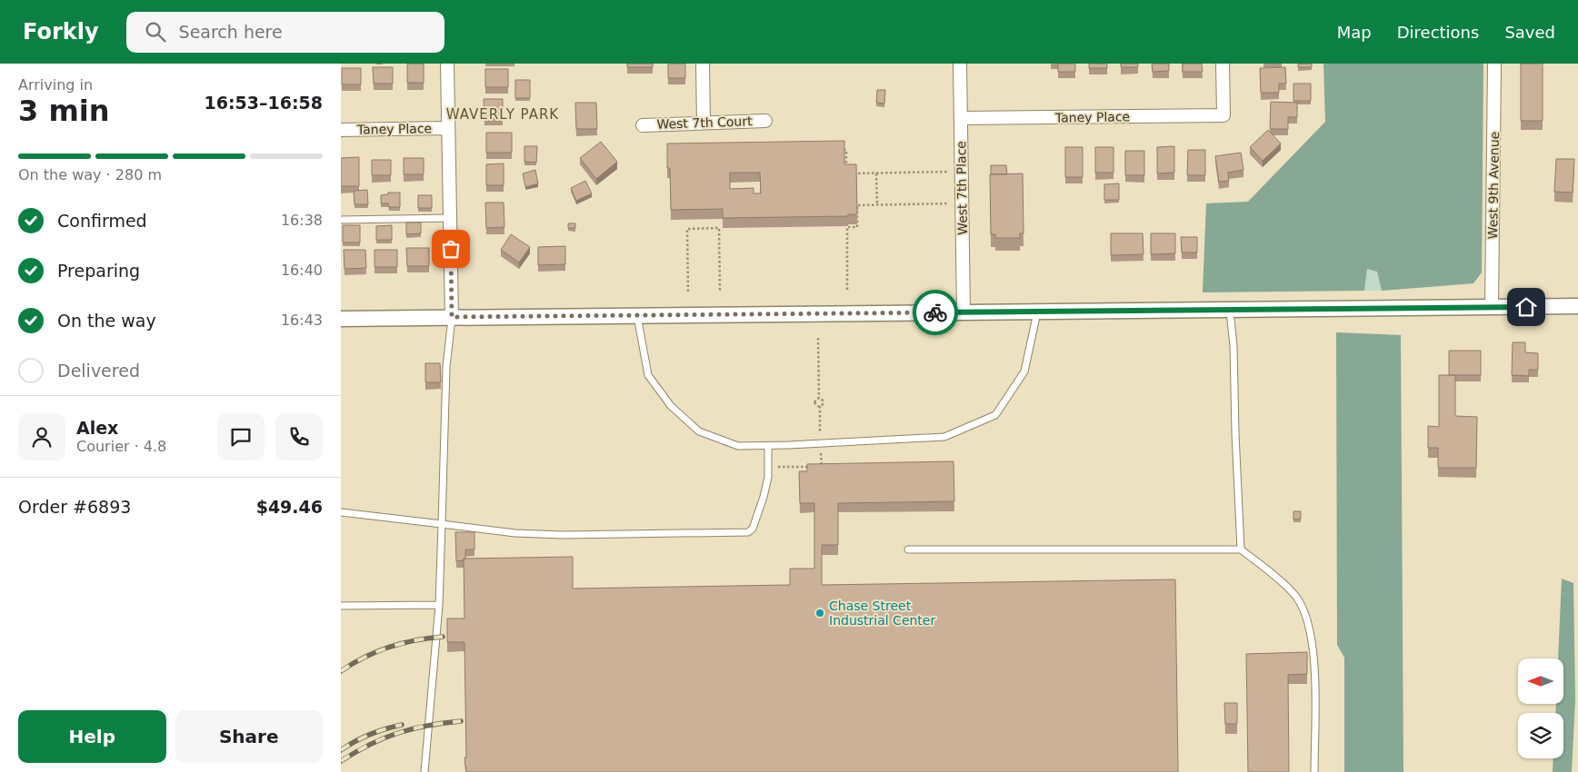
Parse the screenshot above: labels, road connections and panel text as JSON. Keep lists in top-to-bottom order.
{
  "streets": {
    "street": [
      "Taney Place",
      "West 7th Court",
      "West 9th Avenue",
      "West 7th Place"
    ]
  },
  "crossings": [
    ["Taney Place", "West 7th Place"]
  ],
  "districts": ["WAVERLY PARK"],
  "places": ["Chase Street Industrial Center"],
  "north": "left",
  "page": {
    "header": "Forkly",
    "search": "Search here",
    "nav": ["Map", "Directions", "Saved"],
    "heading": ["3 min", "Arriving in", "16:53–16:58"],
    "panel": [
      "Alex",
      "Courier · 4.8",
      "Order #6893",
      "$49.46"
    ],
    "bar": "On the way · 280 m",
    "list": [
      ["Confirmed", "16:38"],
      ["Preparing", "16:40"],
      ["On the way", "16:43"],
      "Delivered"
    ],
    "buttons": ["Help", "Share"]
  }
}
